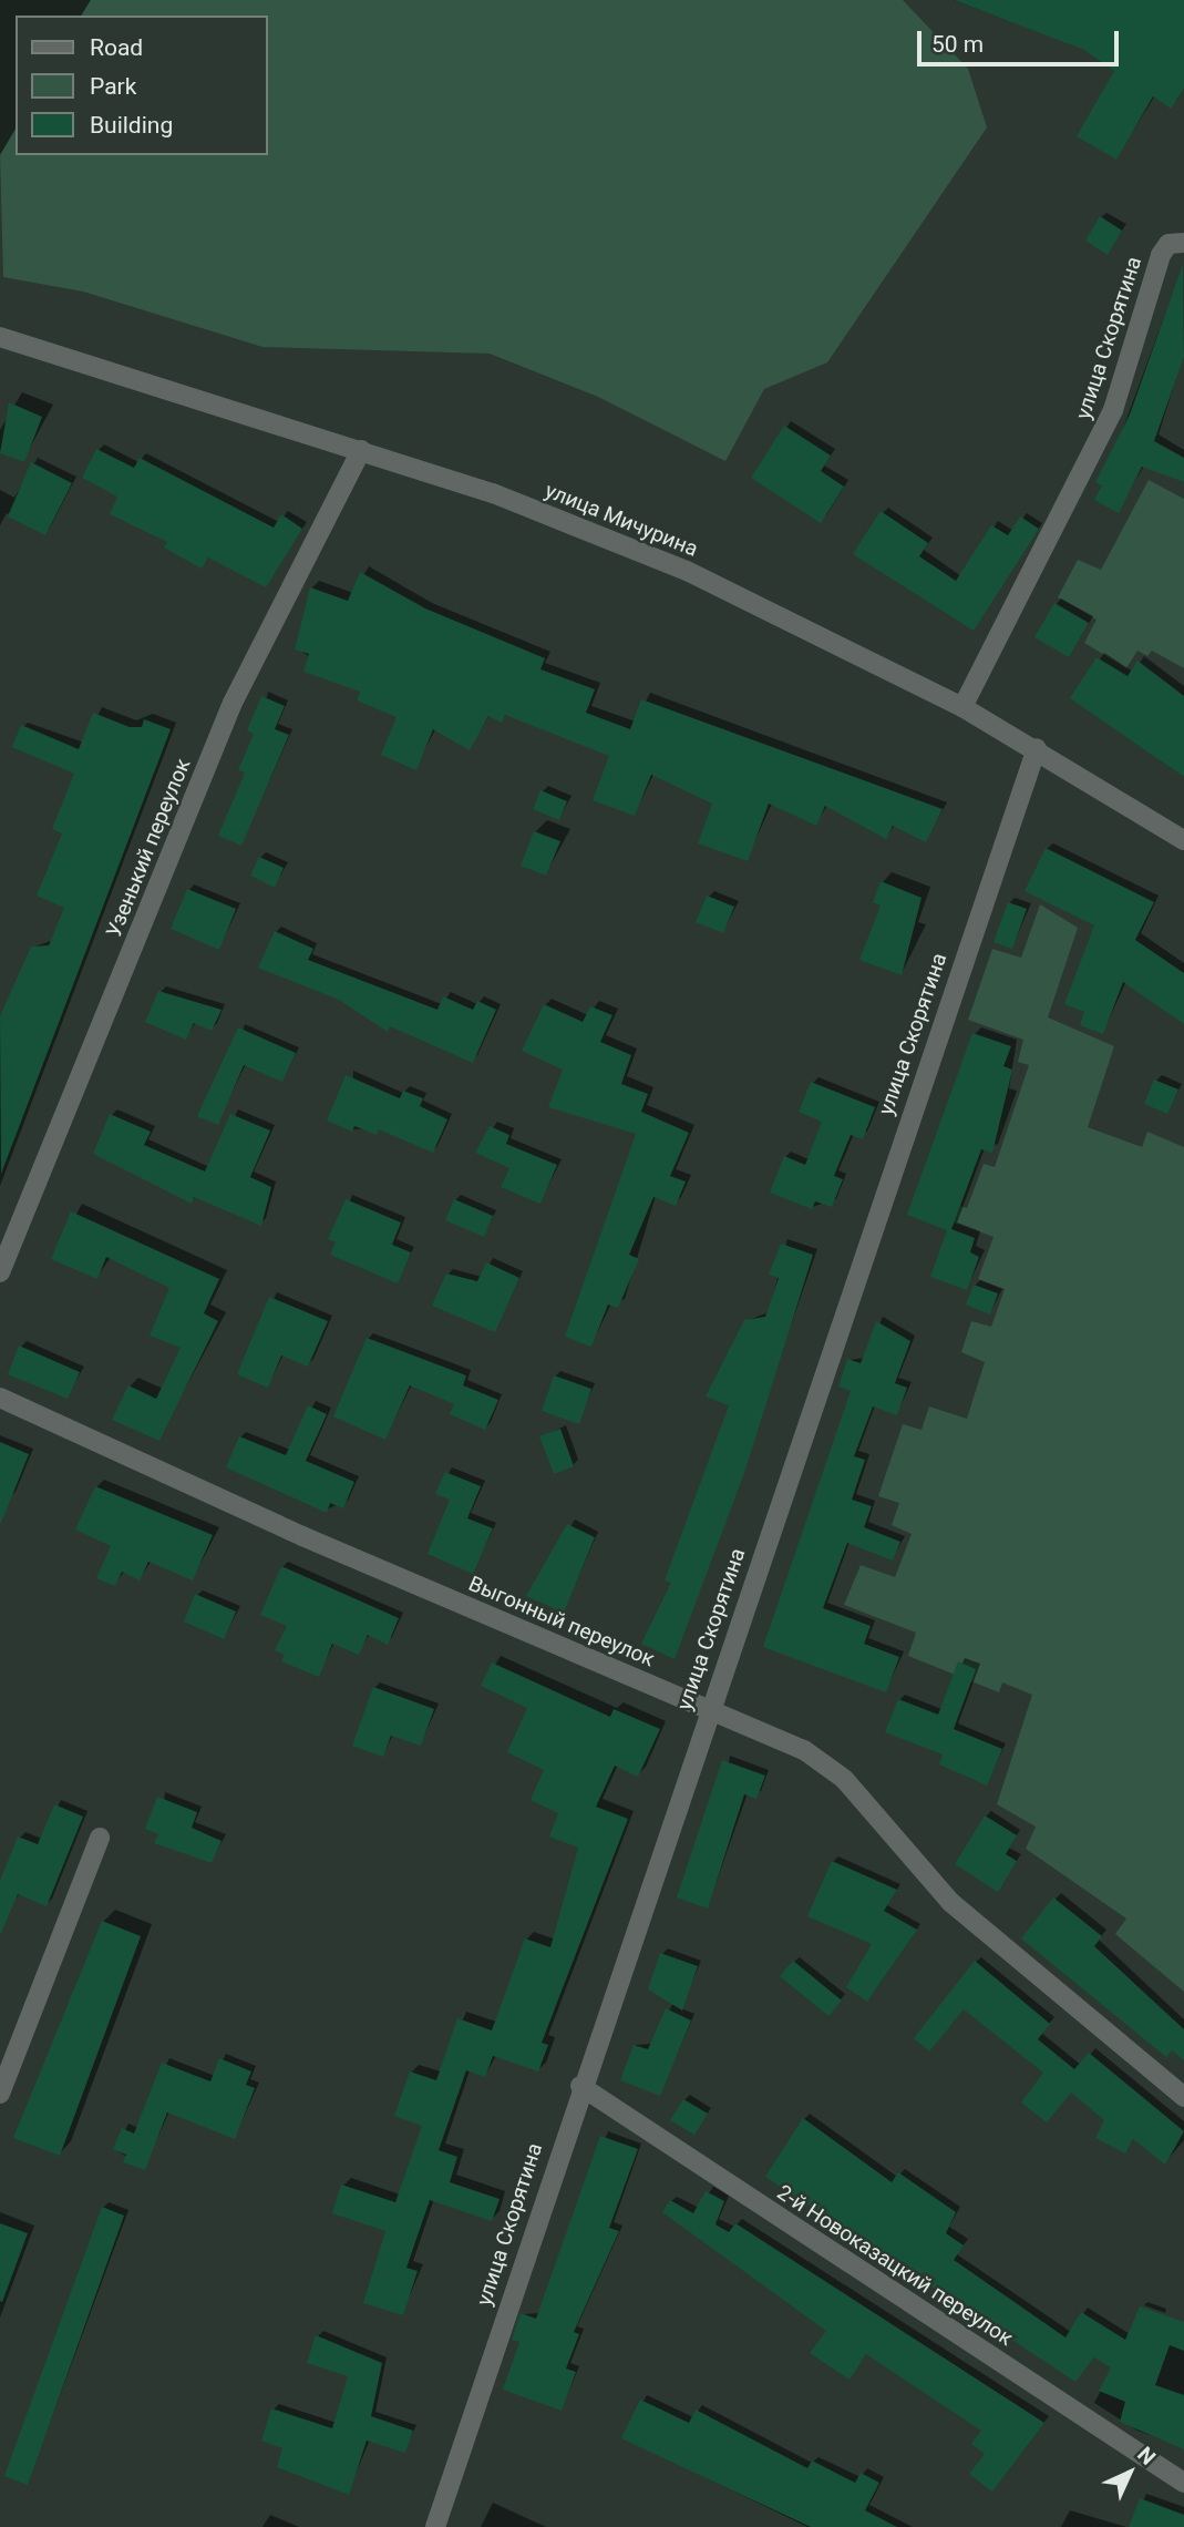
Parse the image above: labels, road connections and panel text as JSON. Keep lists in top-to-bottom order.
{
  "streets": {
    "street": [
      "улица Скорятина",
      "улица Мичурина",
      "Узенький переулок",
      "Выгонный переулок",
      "2-й Новоказацкий переулок"
    ]
  },
  "crossings": [
    ["улица Скорятина", "улица Мичурина"],
    ["улица Скорятина", "Выгонный переулок"],
    ["улица Скорятина", "2-й Новоказацкий переулок"],
    ["улица Мичурина", "Узенький переулок"]
  ],
  "legend": ["Road", "Park", "Building"],
  "scale_bar": "50 m",
  "north": "top right"
}
